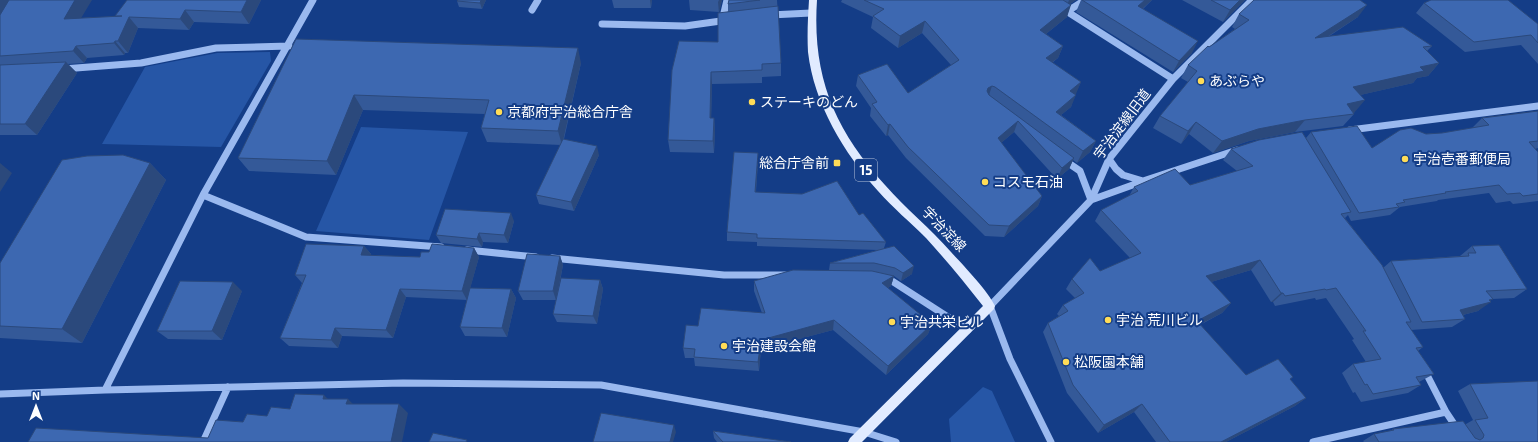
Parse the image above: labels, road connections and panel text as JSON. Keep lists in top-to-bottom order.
{
  "streets": {
    "main road": ["15", "宇治淀線"],
    "street": ["宇治淀線旧道"]
  },
  "crossings": [
    ["宇治淀線旧道", "宇治淀線"]
  ],
  "places": {
    "other": [
      "あぶらや",
      "ステーキのどん",
      "京都府宇治総合庁舎",
      "宇治壱番郵便局",
      "コスモ石油",
      "宇治 荒川ビル",
      "宇治共栄ビル",
      "宇治建設会館",
      "松阪園本舗"
    ],
    "transit": ["総合庁舎前"]
  },
  "north": "top"
}
